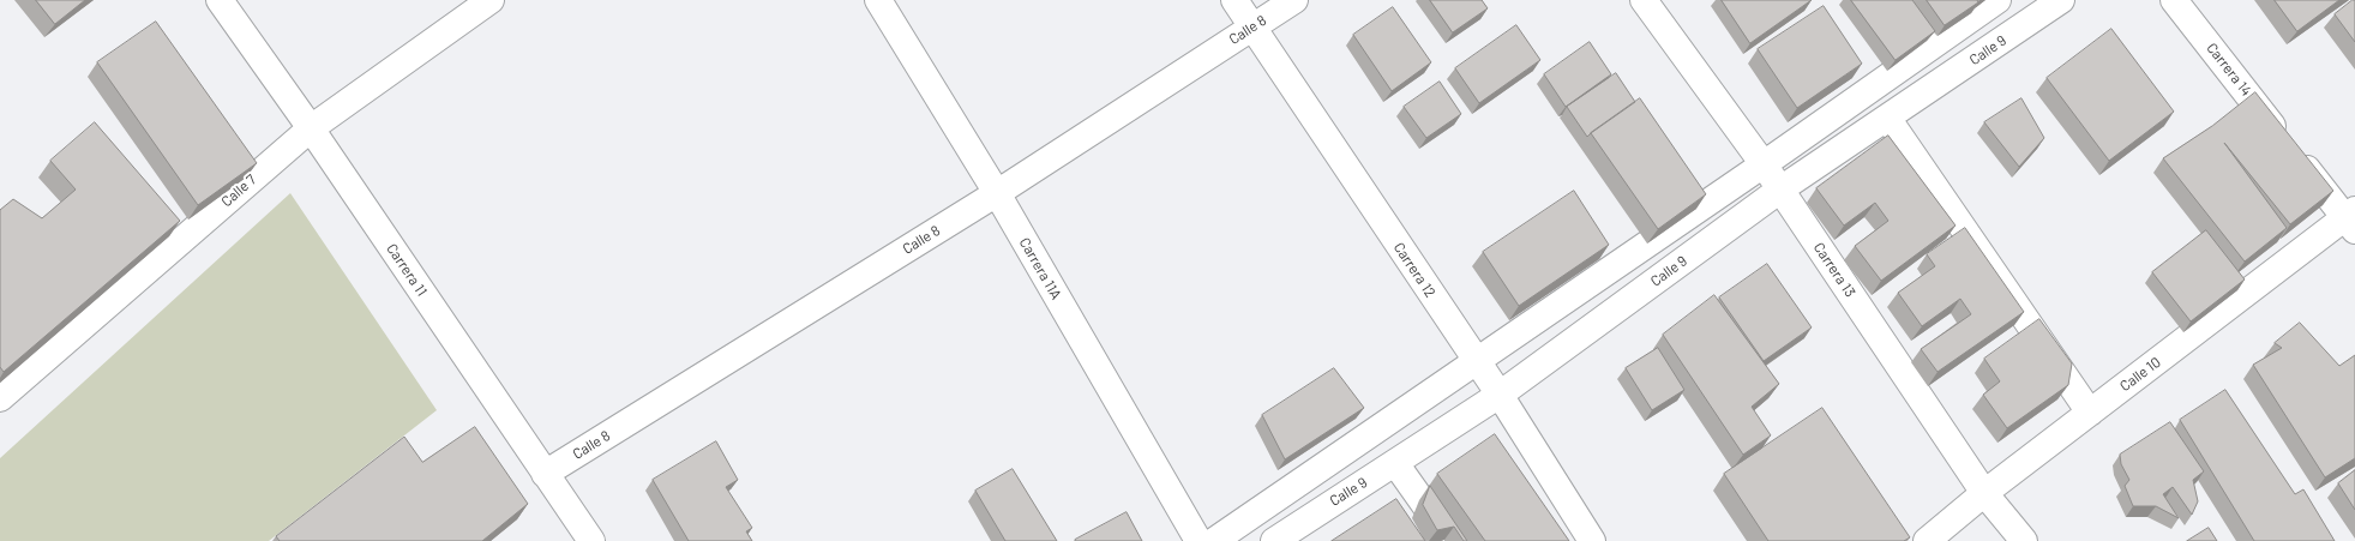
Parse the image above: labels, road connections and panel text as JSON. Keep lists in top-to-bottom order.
{
  "streets": {
    "street": [
      "Calle 8",
      "Calle 9",
      "Carrera 14",
      "Calle 7",
      "Carrera 11A",
      "Carrera 11",
      "Carrera 12",
      "Carrera 13",
      "Calle 10"
    ]
  },
  "crossings": [
    ["Calle 8", "Carrera 11A"],
    ["Calle 8", "Carrera 11"],
    ["Calle 8", "Carrera 12"],
    ["Calle 9", "Carrera 12"],
    ["Calle 9", "Carrera 13"],
    ["Carrera 14", "Calle 10"],
    ["Calle 7", "Carrera 11"],
    ["Carrera 13", "Calle 10"]
  ]
}
